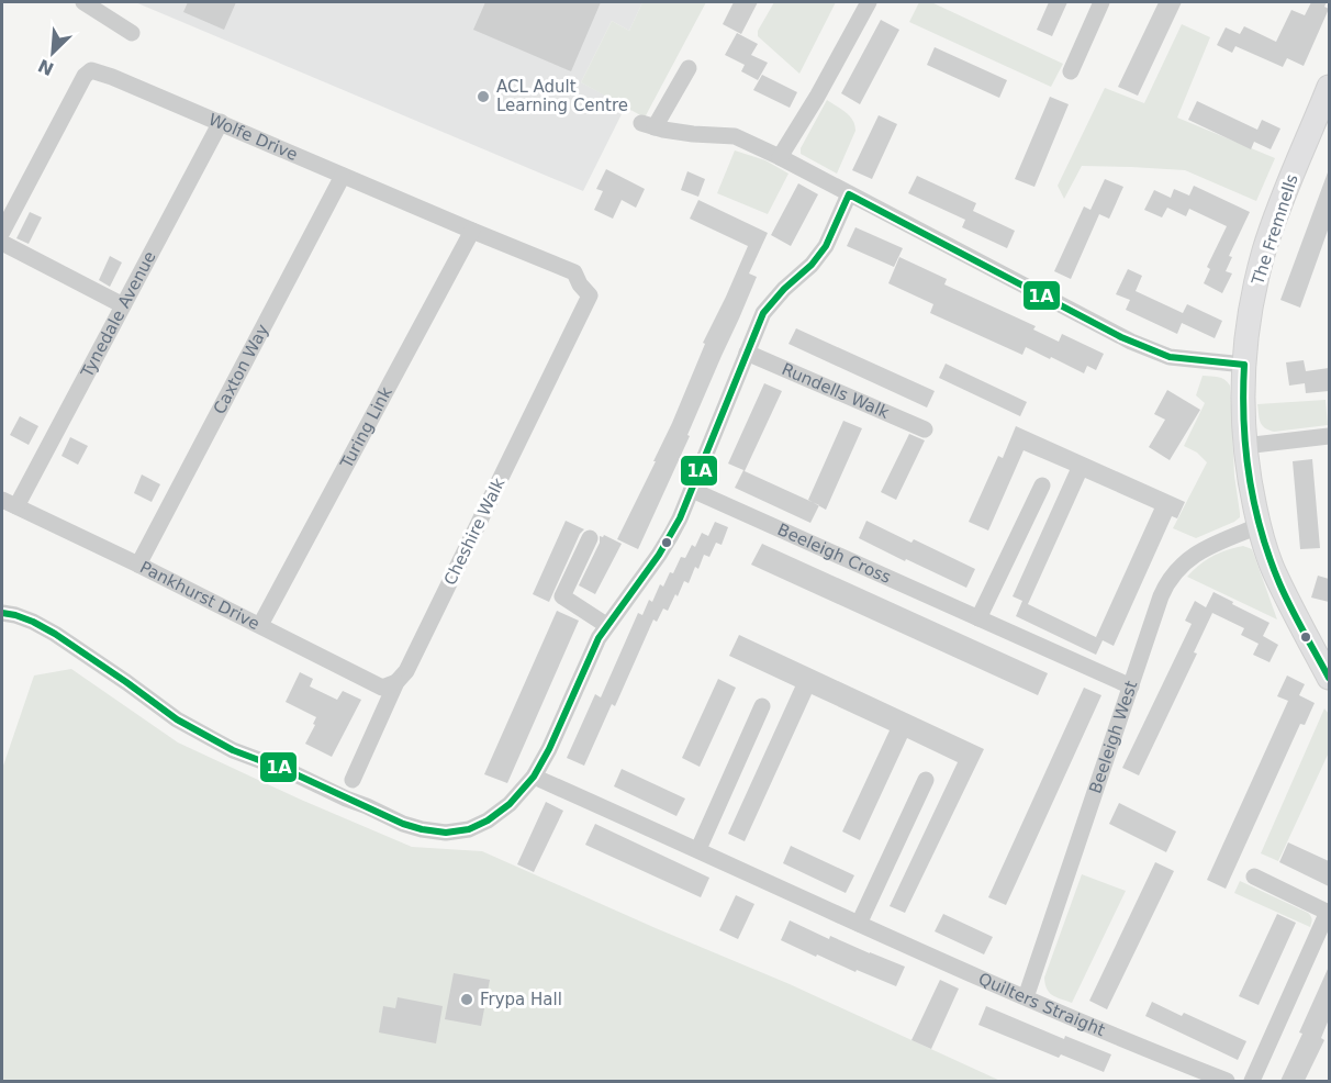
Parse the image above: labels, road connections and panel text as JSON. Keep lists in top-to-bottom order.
{
  "streets": {
    "street": [
      "Wolfe Drive",
      "The Fremnells",
      "Tynedale Avenue",
      "Caxton Way",
      "Rundells Walk",
      "Turing Link",
      "Cheshire Walk",
      "Beeleigh Cross",
      "Pankhurst Drive",
      "Beeleigh West",
      "Quilters Straight"
    ]
  },
  "crossings": [
    ["Wolfe Drive", "Tynedale Avenue"],
    ["Wolfe Drive", "Caxton Way"],
    ["Wolfe Drive", "Turing Link"],
    ["Wolfe Drive", "Cheshire Walk"],
    ["The Fremnells", "Beeleigh West"],
    ["Tynedale Avenue", "Pankhurst Drive"],
    ["Caxton Way", "Pankhurst Drive"],
    ["Turing Link", "Pankhurst Drive"],
    ["Cheshire Walk", "Pankhurst Drive"],
    ["Beeleigh Cross", "Beeleigh West"],
    ["Beeleigh West", "Quilters Straight"]
  ],
  "places": ["ACL Adult Learning Centre", "Frypa Hall"],
  "lines": ["transit line 1A"],
  "north": "bottom left"
}
